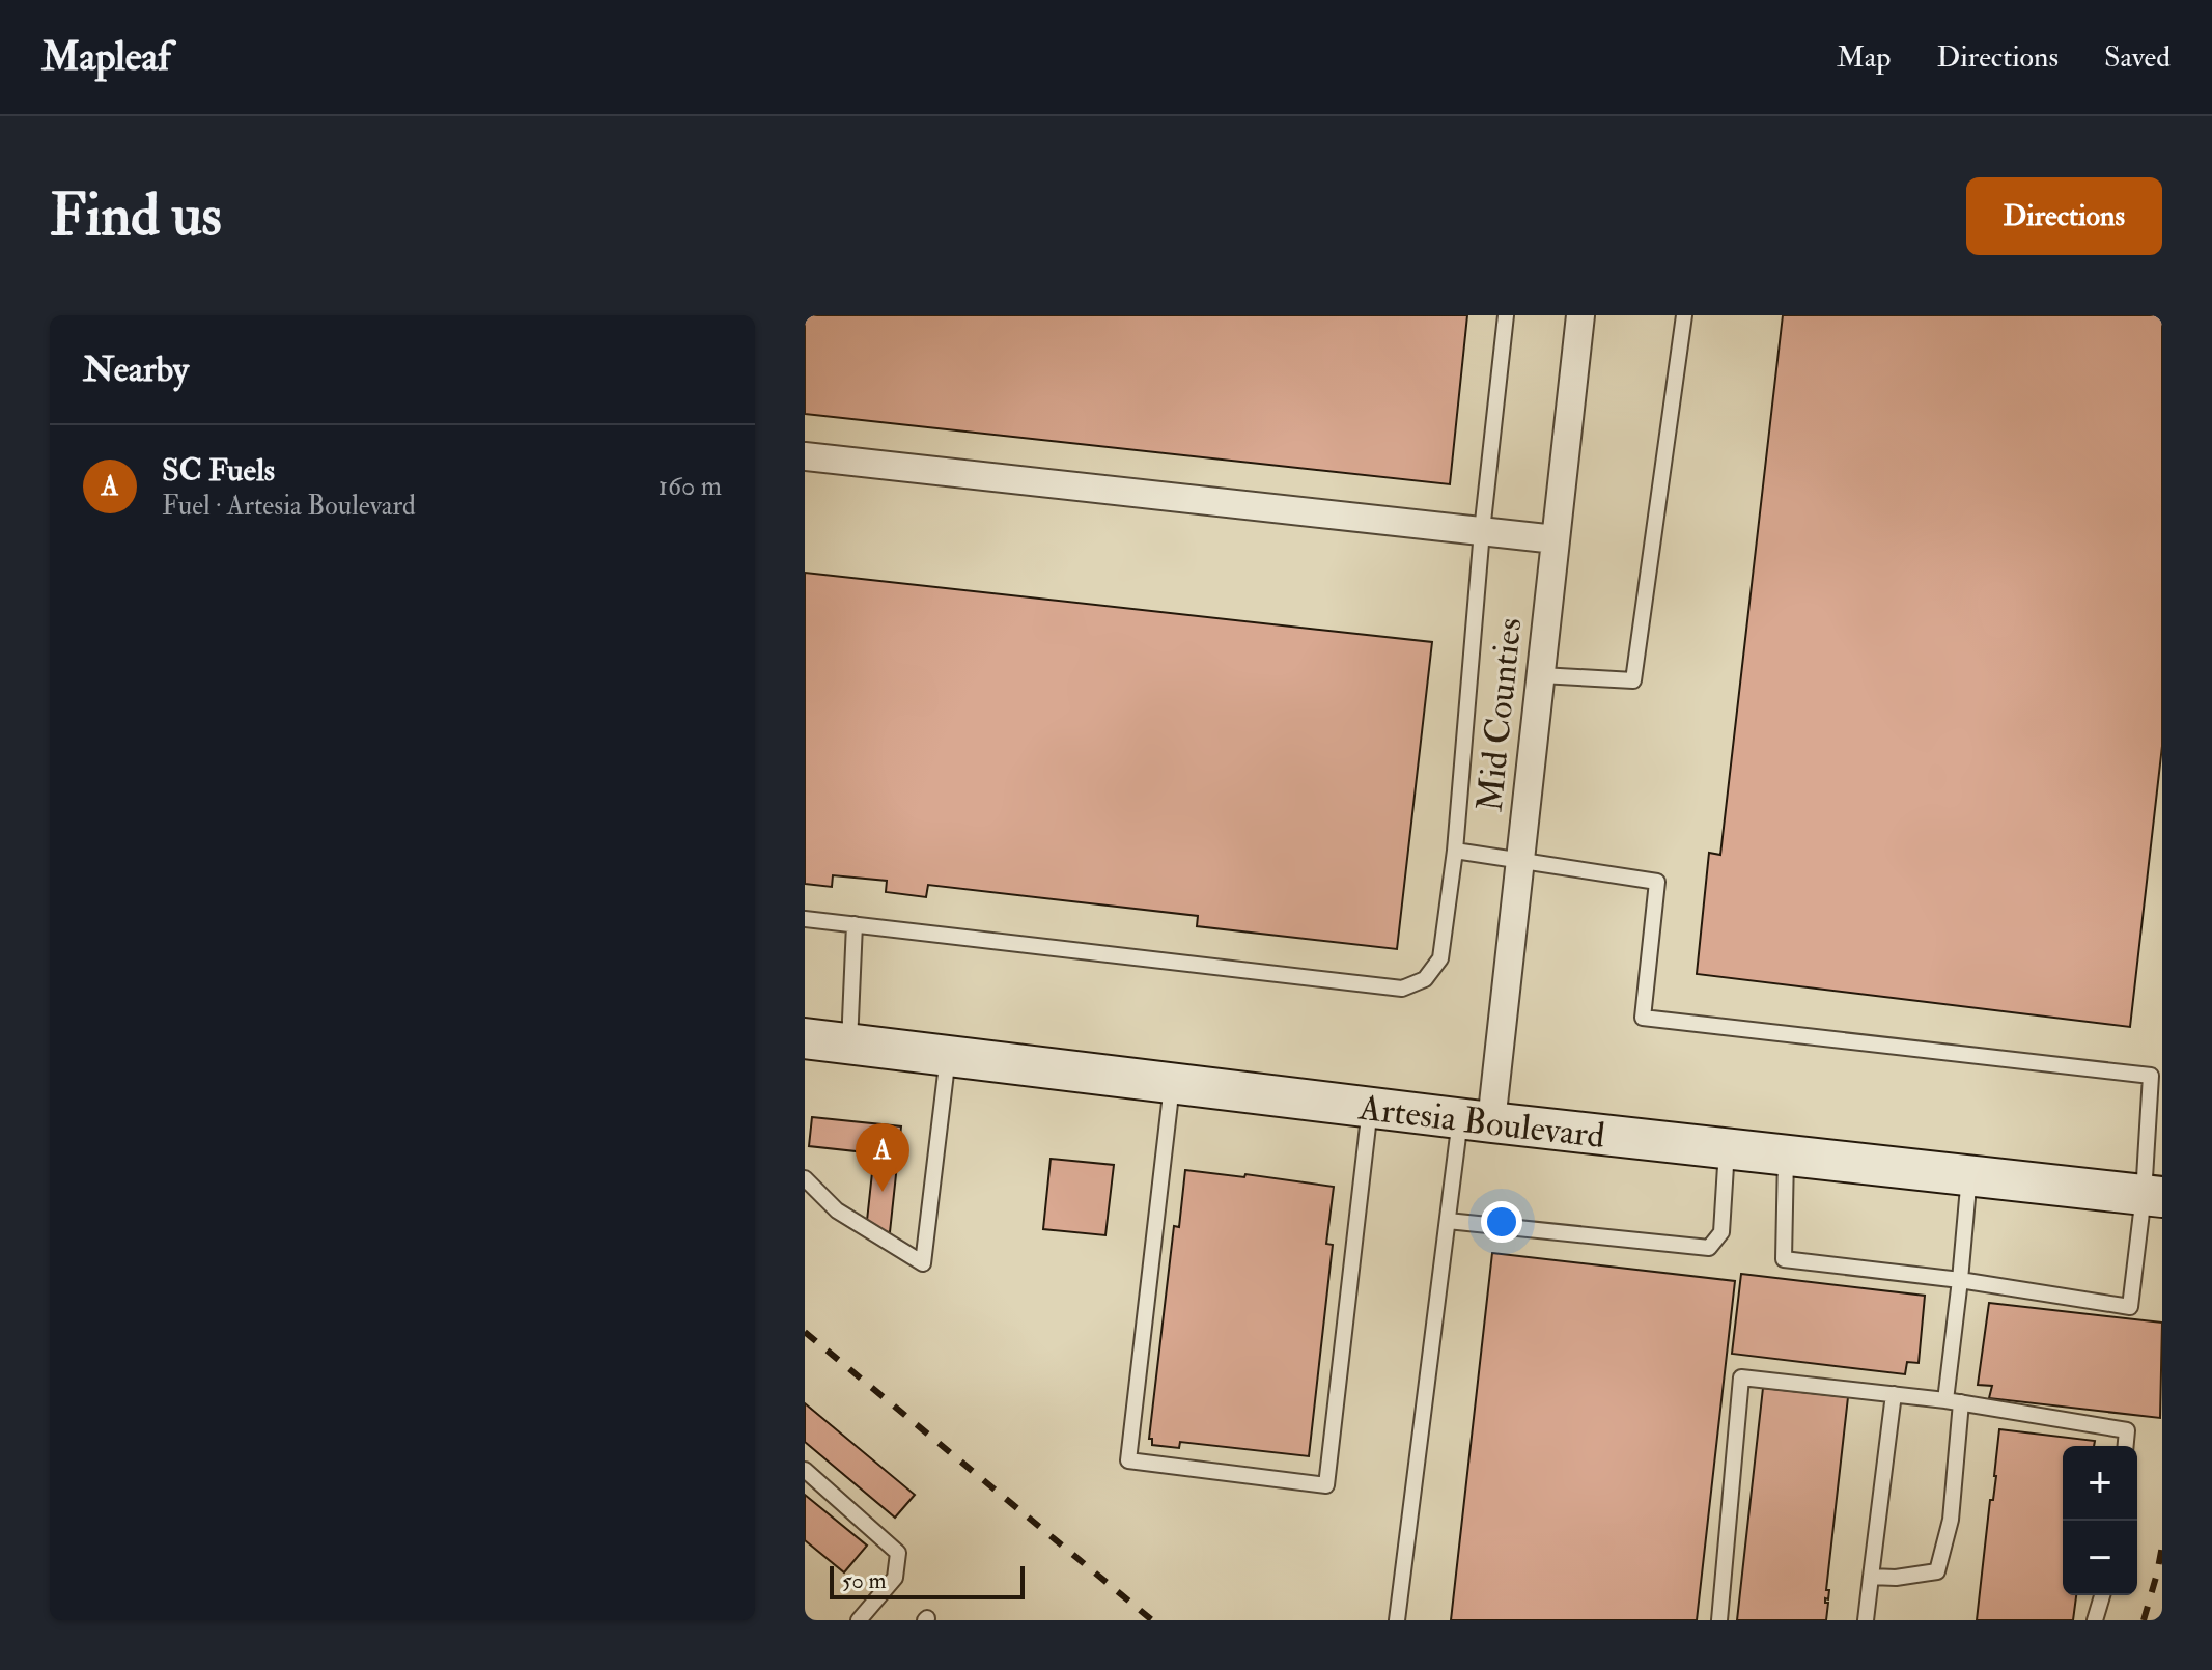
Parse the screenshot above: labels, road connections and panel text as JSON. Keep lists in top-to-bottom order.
{
  "streets": {
    "main road": ["Artesia Boulevard"],
    "street": ["Mid Counties"]
  },
  "crossings": [
    ["Mid Counties", "Artesia Boulevard"]
  ],
  "scale_bar": "50 m",
  "page": {
    "header": "Mapleaf",
    "nav": ["Map", "Directions", "Saved"],
    "buttons": "Directions",
    "title": "Find us",
    "heading": "Nearby",
    "list": [
      {
        "mark": "A",
        "name": "SC Fuels",
        "note": "Fuel · Artesia Boulevard",
        "value": "160 m"
      }
    ],
    "pins": "A",
    "map_buttons": ["+", "−"],
    "scale": "50 m"
  }
}
